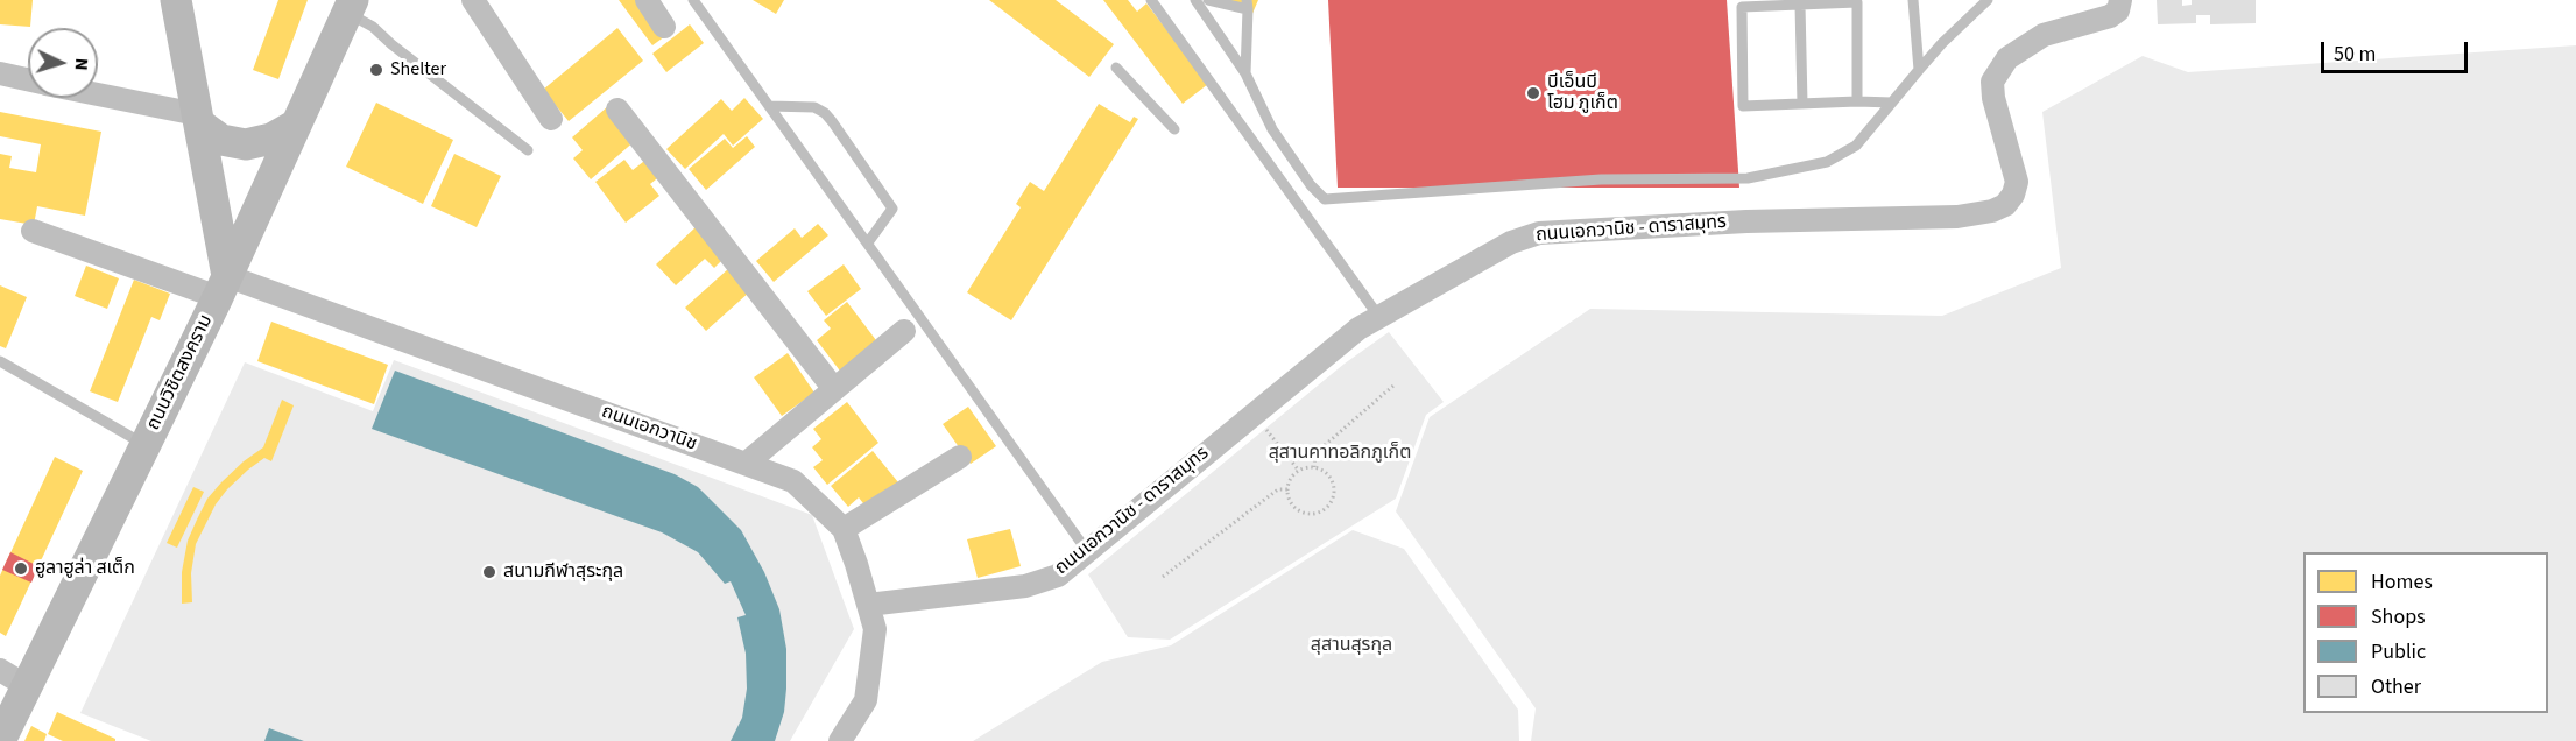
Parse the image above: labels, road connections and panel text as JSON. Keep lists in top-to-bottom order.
{
  "streets": {
    "main road": ["ถนนวิชิตสงคราม"],
    "street": ["ถนนเอกวานิช - ดาราสมุทร", "ถนนเอกวานิช"]
  },
  "crossings": [
    ["ถนนเอกวานิช - ดาราสมุทร", "ถนนเอกวานิช"],
    ["ถนนวิชิตสงคราม", "ถนนเอกวานิช"]
  ],
  "parks": ["สุสานคาทอลิกภูเก็ต", "สุสานสุรกุล"],
  "places": [
    "Shelter",
    "บีเอ็นบี โฮม ภูเก็ต",
    "ฮูลาฮูล่า สเต็ก",
    "สนามกีฬาสุระกุล"
  ],
  "legend": [
    "Homes",
    "Shops",
    "Public",
    "Other"
  ],
  "scale_bar": "50 m",
  "north": "right"
}
